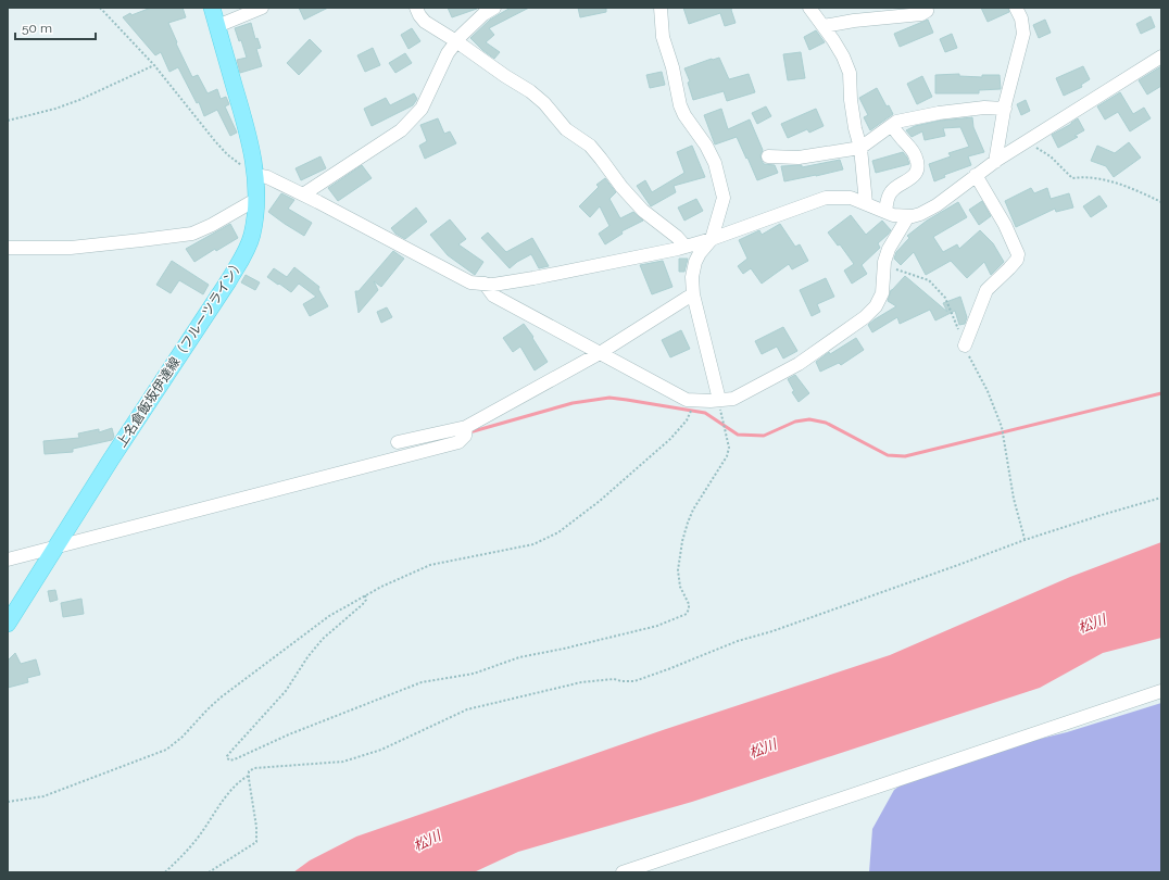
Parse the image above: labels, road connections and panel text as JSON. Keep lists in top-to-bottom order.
{
  "streets": {
    "main road": ["上名倉飯坂伊達線（フルーツライン）"]
  },
  "water": ["松川"],
  "scale_bar": "50 m"
}
